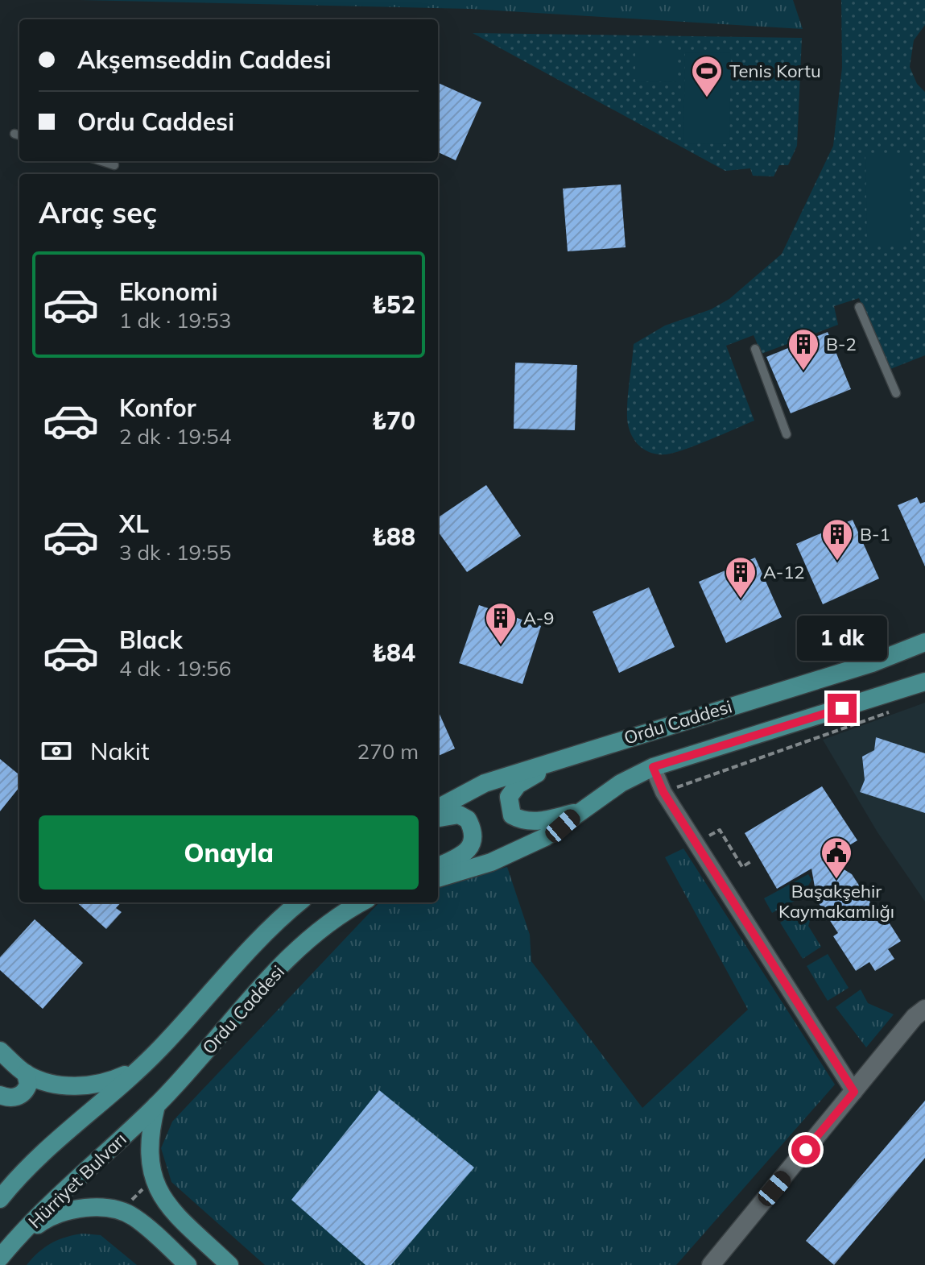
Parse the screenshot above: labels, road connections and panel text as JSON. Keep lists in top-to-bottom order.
{
  "streets": {
    "main road": ["Ordu Caddesi", "Hürriyet Bulvarı"]
  },
  "crossings": [
    ["Ordu Caddesi", "Hürriyet Bulvarı"]
  ],
  "places": {
    "sports": ["Tenis Kortu"],
    "building": [
      "B-2",
      "B-1",
      "A-12",
      "A-9"
    ],
    "public building": ["Başakşehir Kaymakamlığı"]
  },
  "page": {
    "banner": ["Akşemseddin Caddesi", "Ordu Caddesi"],
    "heading": "Araç seç",
    "list": [
      {
        "name": "Ekonomi",
        "note": "1 dk · 19:53",
        "value": "₺52"
      },
      {
        "name": "Konfor",
        "note": "2 dk · 19:54",
        "value": "₺70"
      },
      {
        "name": "XL",
        "note": "3 dk · 19:55",
        "value": "₺88"
      },
      {
        "name": "Black",
        "note": "4 dk · 19:56",
        "value": "₺84"
      }
    ],
    "bubble": "1 dk",
    "pay": ["Nakit", "270 m"],
    "buttons": "Onayla"
  }
}
